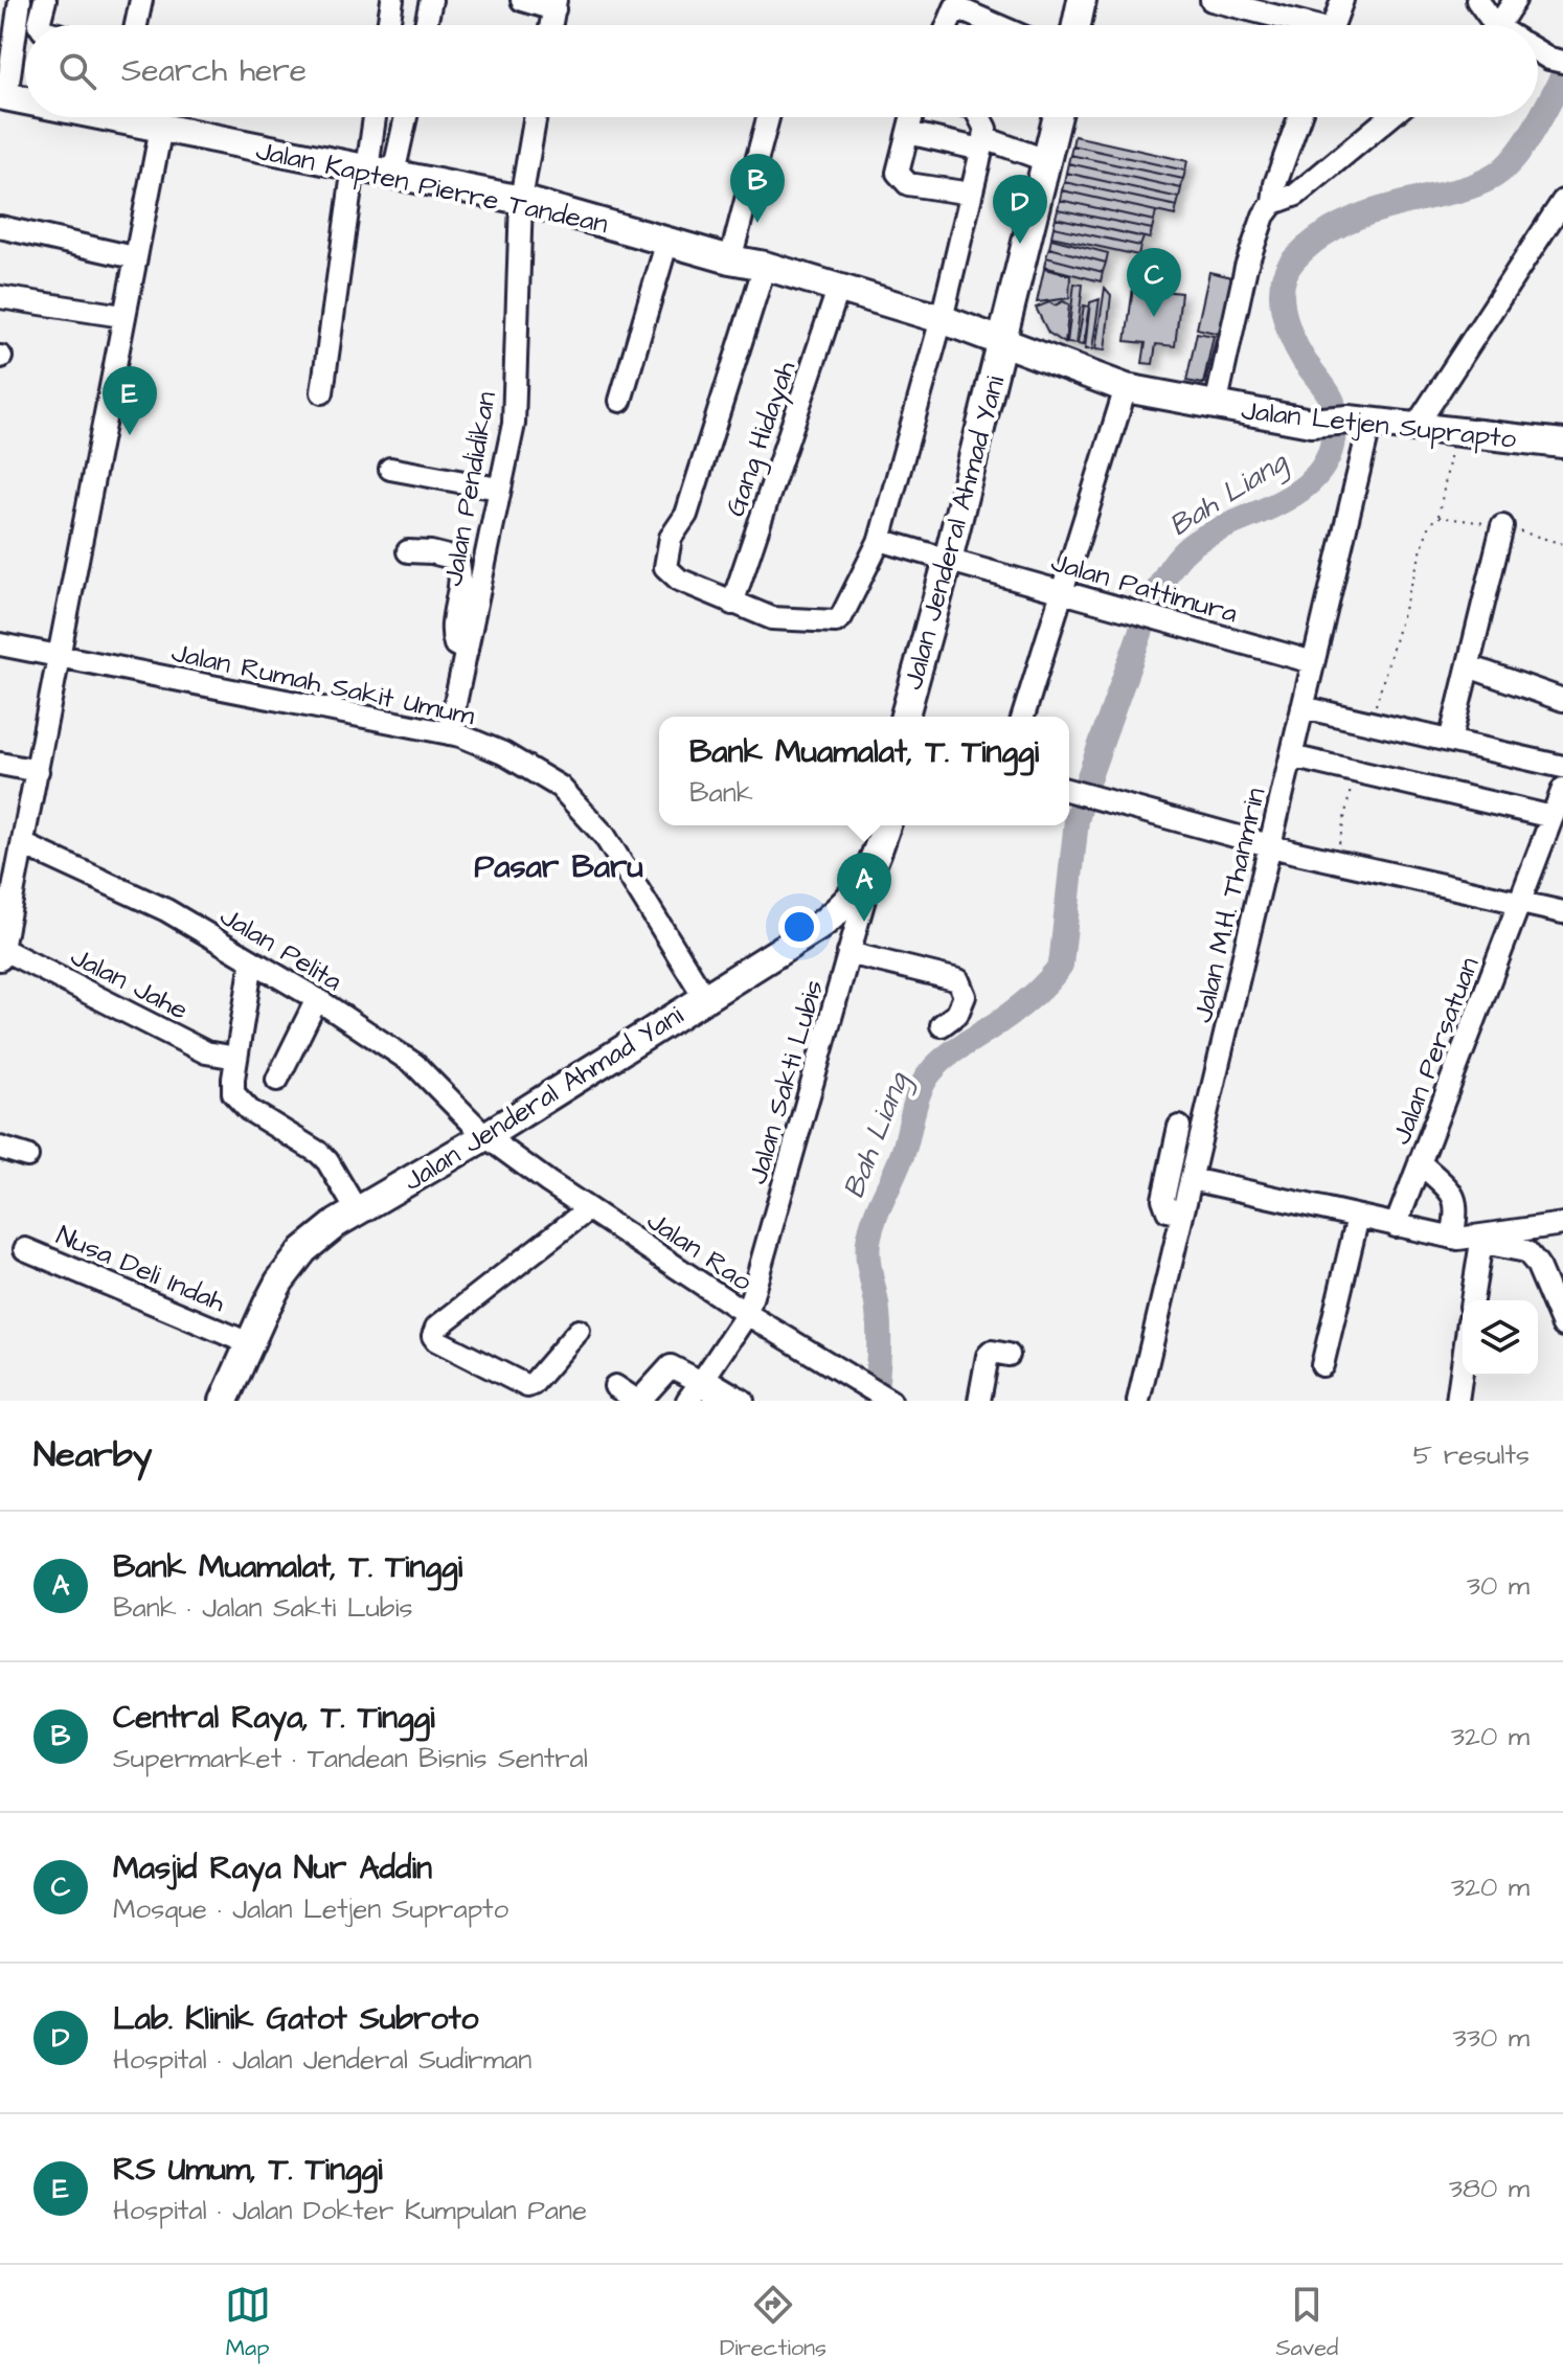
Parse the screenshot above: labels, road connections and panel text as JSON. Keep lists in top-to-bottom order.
{
  "streets": {
    "main road": ["Jalan Kapten Pierre Tandean", "Jalan Letjen Suprapto", "Jalan Jenderal Ahmad Yani"],
    "street": [
      "Gang Hidayah",
      "Jalan Pendidikan",
      "Jalan Pattimura",
      "Jalan Rumah Sakit Umum",
      "Jalan M.H. Thanmrin",
      "Jalan Pelita",
      "Jalan Jahe",
      "Jalan Persatuan",
      "Jalan Sakti Lubis",
      "Jalan Rao",
      "Nusa Deli Indah"
    ]
  },
  "crossings": [
    ["Jalan Kapten Pierre Tandean", "Jalan Letjen Suprapto"],
    ["Jalan Kapten Pierre Tandean", "Gang Hidayah"],
    ["Jalan Kapten Pierre Tandean", "Jalan Pendidikan"],
    ["Jalan Kapten Pierre Tandean", "Jalan Jenderal Ahmad Yani"],
    ["Jalan Letjen Suprapto", "Jalan Jenderal Ahmad Yani"],
    ["Jalan Letjen Suprapto", "Jalan M.H. Thanmrin"],
    ["Jalan Pendidikan", "Jalan Rumah Sakit Umum"],
    ["Jalan Jenderal Ahmad Yani", "Jalan Pattimura"],
    ["Jalan Jenderal Ahmad Yani", "Jalan Rumah Sakit Umum"],
    ["Jalan Jenderal Ahmad Yani", "Jalan Pelita"],
    ["Jalan Jenderal Ahmad Yani", "Jalan Sakti Lubis"],
    ["Jalan Jenderal Ahmad Yani", "Jalan Rao"],
    ["Jalan Jenderal Ahmad Yani", "Nusa Deli Indah"],
    ["Jalan Pattimura", "Jalan M.H. Thanmrin"],
    ["Jalan Pelita", "Jalan Rao"],
    ["Jalan Sakti Lubis", "Jalan Rao"]
  ],
  "districts": ["Pasar Baru"],
  "water": ["Bah Liang"],
  "page": {
    "search": "Search here",
    "pins": [
      "B",
      "D",
      "C",
      "E",
      "A"
    ],
    "popup": ["Bank Muamalat, T. Tinggi", "Bank"],
    "heading": ["Nearby", "5 results"],
    "list": [
      {
        "mark": "A",
        "name": "Bank Muamalat, T. Tinggi",
        "note": "Bank · Jalan Sakti Lubis",
        "value": "30 m"
      },
      {
        "mark": "B",
        "name": "Central Raya, T. Tinggi",
        "note": "Supermarket · Tandean Bisnis Sentral",
        "value": "320 m"
      },
      {
        "mark": "C",
        "name": "Masjid Raya Nur Addin",
        "note": "Mosque · Jalan Letjen Suprapto",
        "value": "320 m"
      },
      {
        "mark": "D",
        "name": "Lab. Klinik Gatot Subroto",
        "note": "Hospital · Jalan Jenderal Sudirman",
        "value": "330 m"
      },
      {
        "mark": "E",
        "name": "RS Umum, T. Tinggi",
        "note": "Hospital · Jalan Dokter Kumpulan Pane",
        "value": "380 m"
      }
    ],
    "nav": ["Map", "Directions", "Saved"]
  }
}
